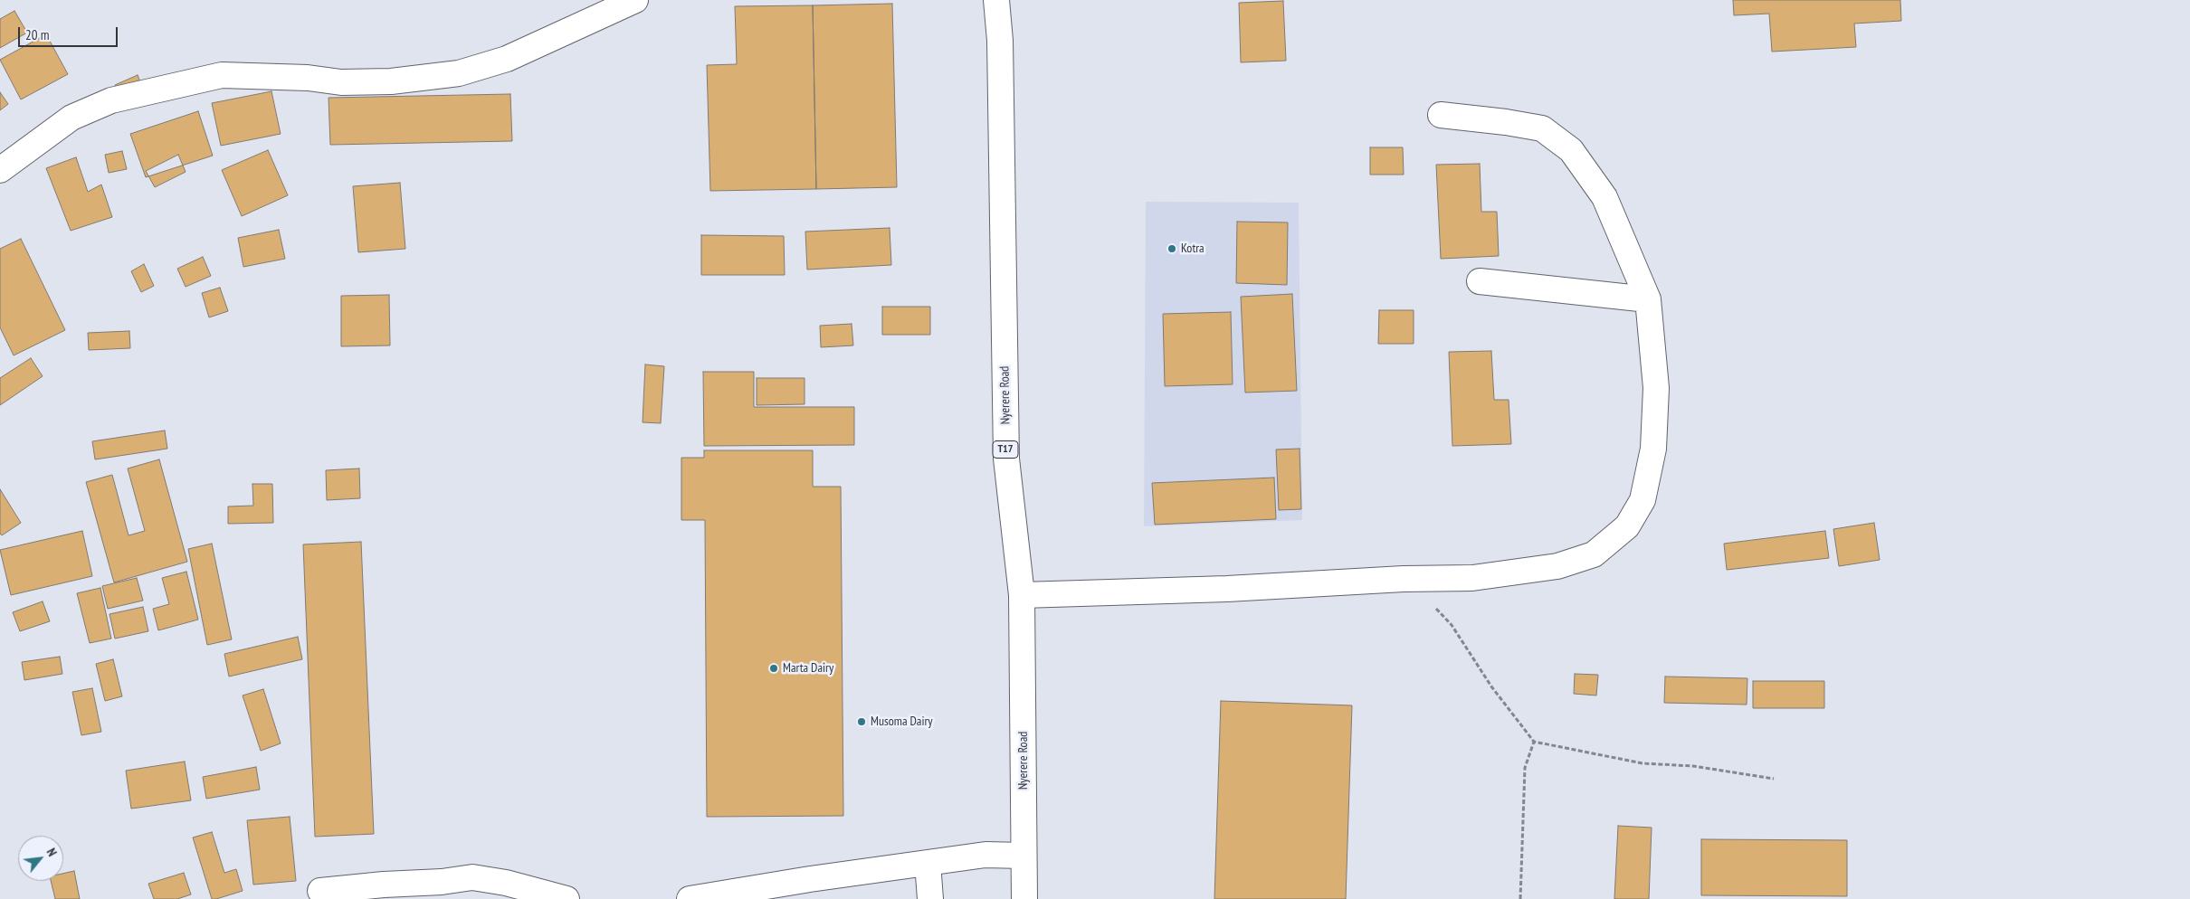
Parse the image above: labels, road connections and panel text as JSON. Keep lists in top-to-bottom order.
{
  "streets": {
    "street": ["Nyerere Road", "T17"]
  },
  "places": ["Kotra", "Marta Dairy", "Musoma Dairy"],
  "scale_bar": "20 m",
  "north": "top right"
}
